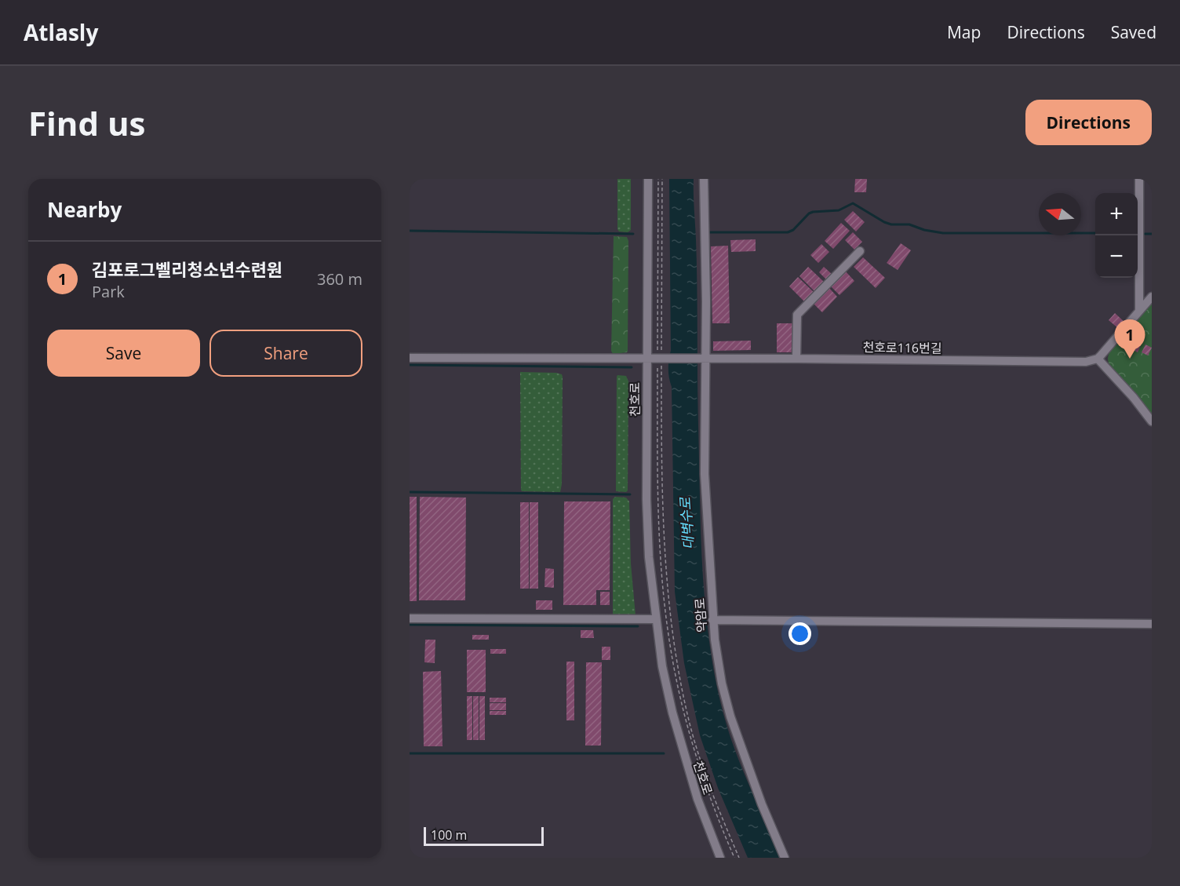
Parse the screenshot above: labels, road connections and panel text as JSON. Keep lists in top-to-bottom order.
{
  "streets": {
    "street": ["천호로116번길", "천호로", "약암로"]
  },
  "crossings": [
    ["천호로116번길", "천호로"],
    ["천호로116번길", "약암로"]
  ],
  "water": ["대벽수로"],
  "scale_bar": "100 m",
  "north": "left",
  "page": {
    "header": "Atlasly",
    "nav": ["Map", "Directions", "Saved"],
    "buttons": [
      "Directions",
      ["Save", "Share"]
    ],
    "title": "Find us",
    "heading": "Nearby",
    "map_buttons": ["+", "−"],
    "list": [
      {
        "mark": "1",
        "name": "김포로그벨리청소년수련원",
        "note": "Park",
        "value": "360 m"
      }
    ],
    "pins": "1",
    "scale": "100 m"
  }
}
